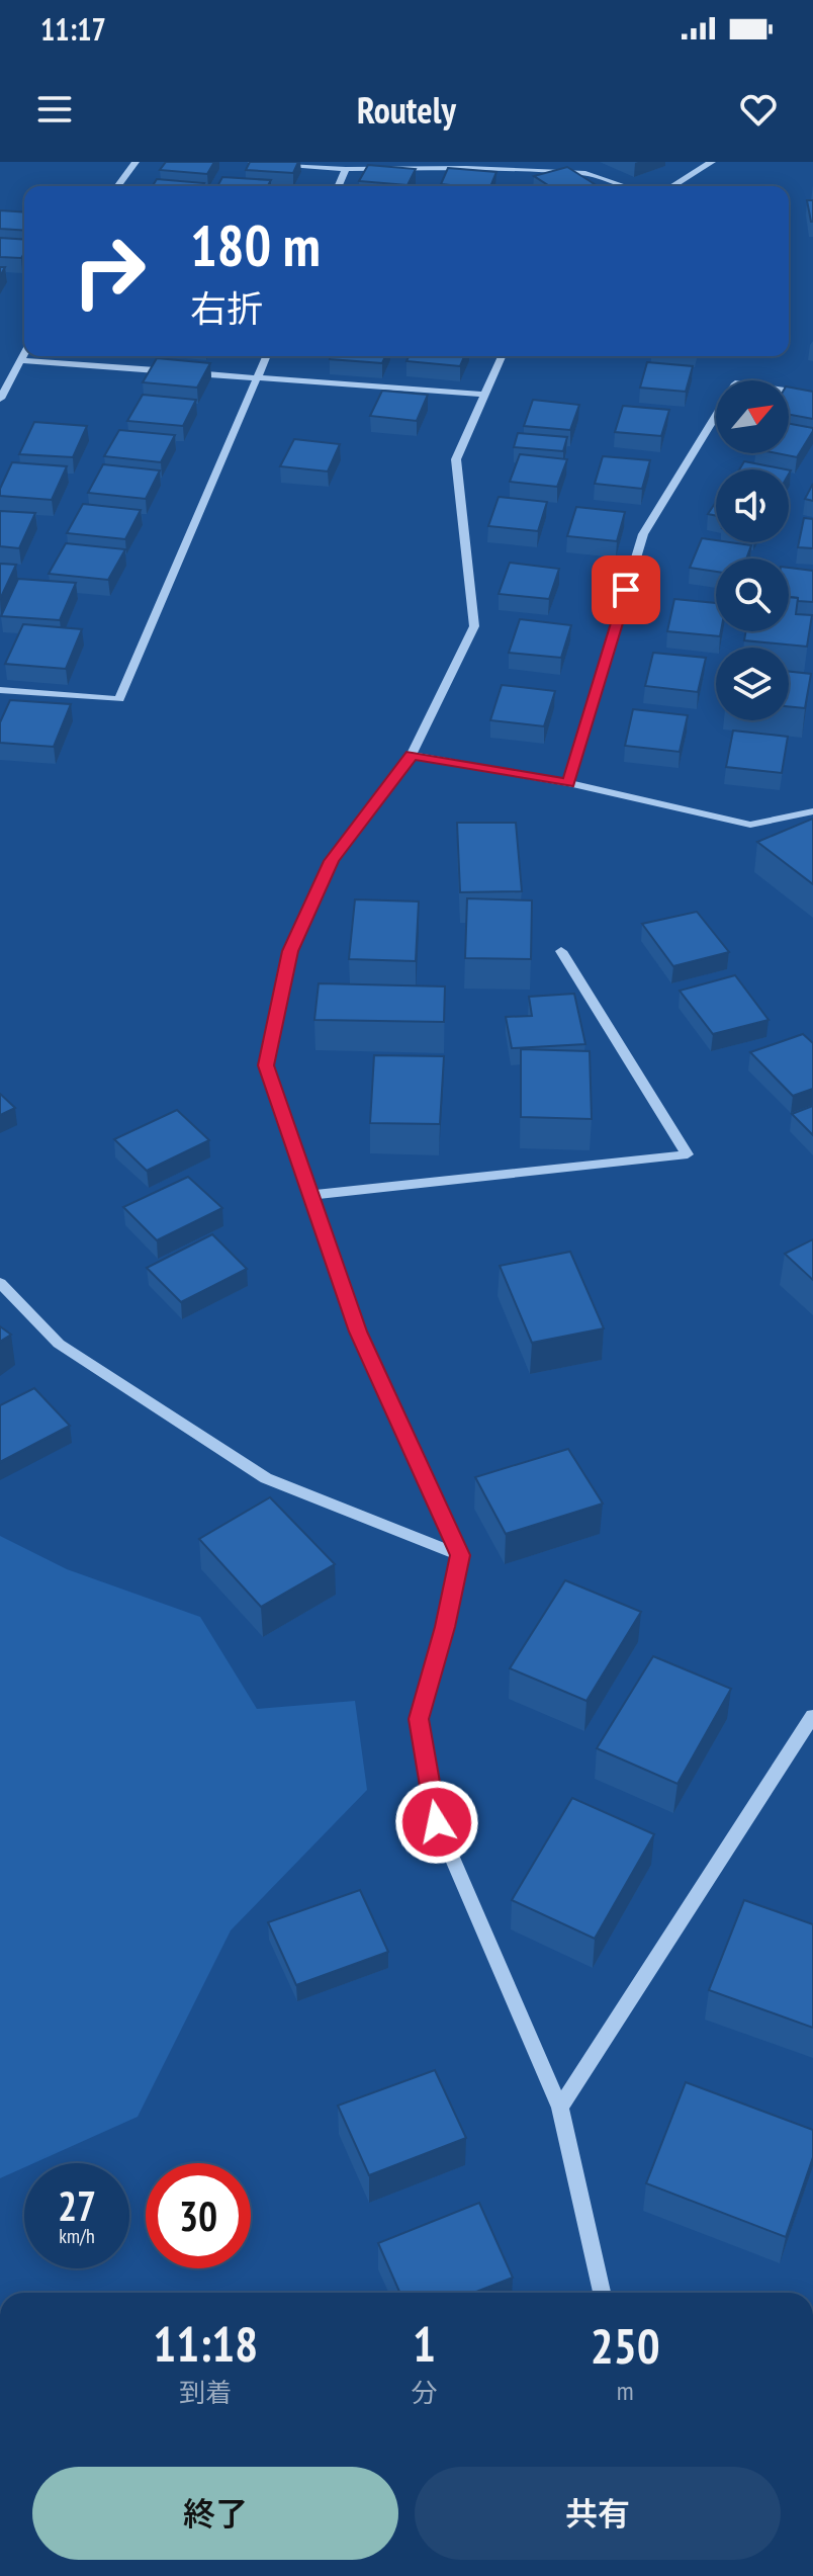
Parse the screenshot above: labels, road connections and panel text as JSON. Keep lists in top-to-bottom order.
{
  "north": "top right",
  "page": {
    "status": "11:17",
    "header": "Routely",
    "turn": ["180 m", "右折"],
    "speed": "27 km/h",
    "limit": "30",
    "eta": [
      "11:18",
      "到着",
      "1",
      "分",
      "250",
      "m"
    ],
    "buttons": ["終了", "共有"]
  }
}
